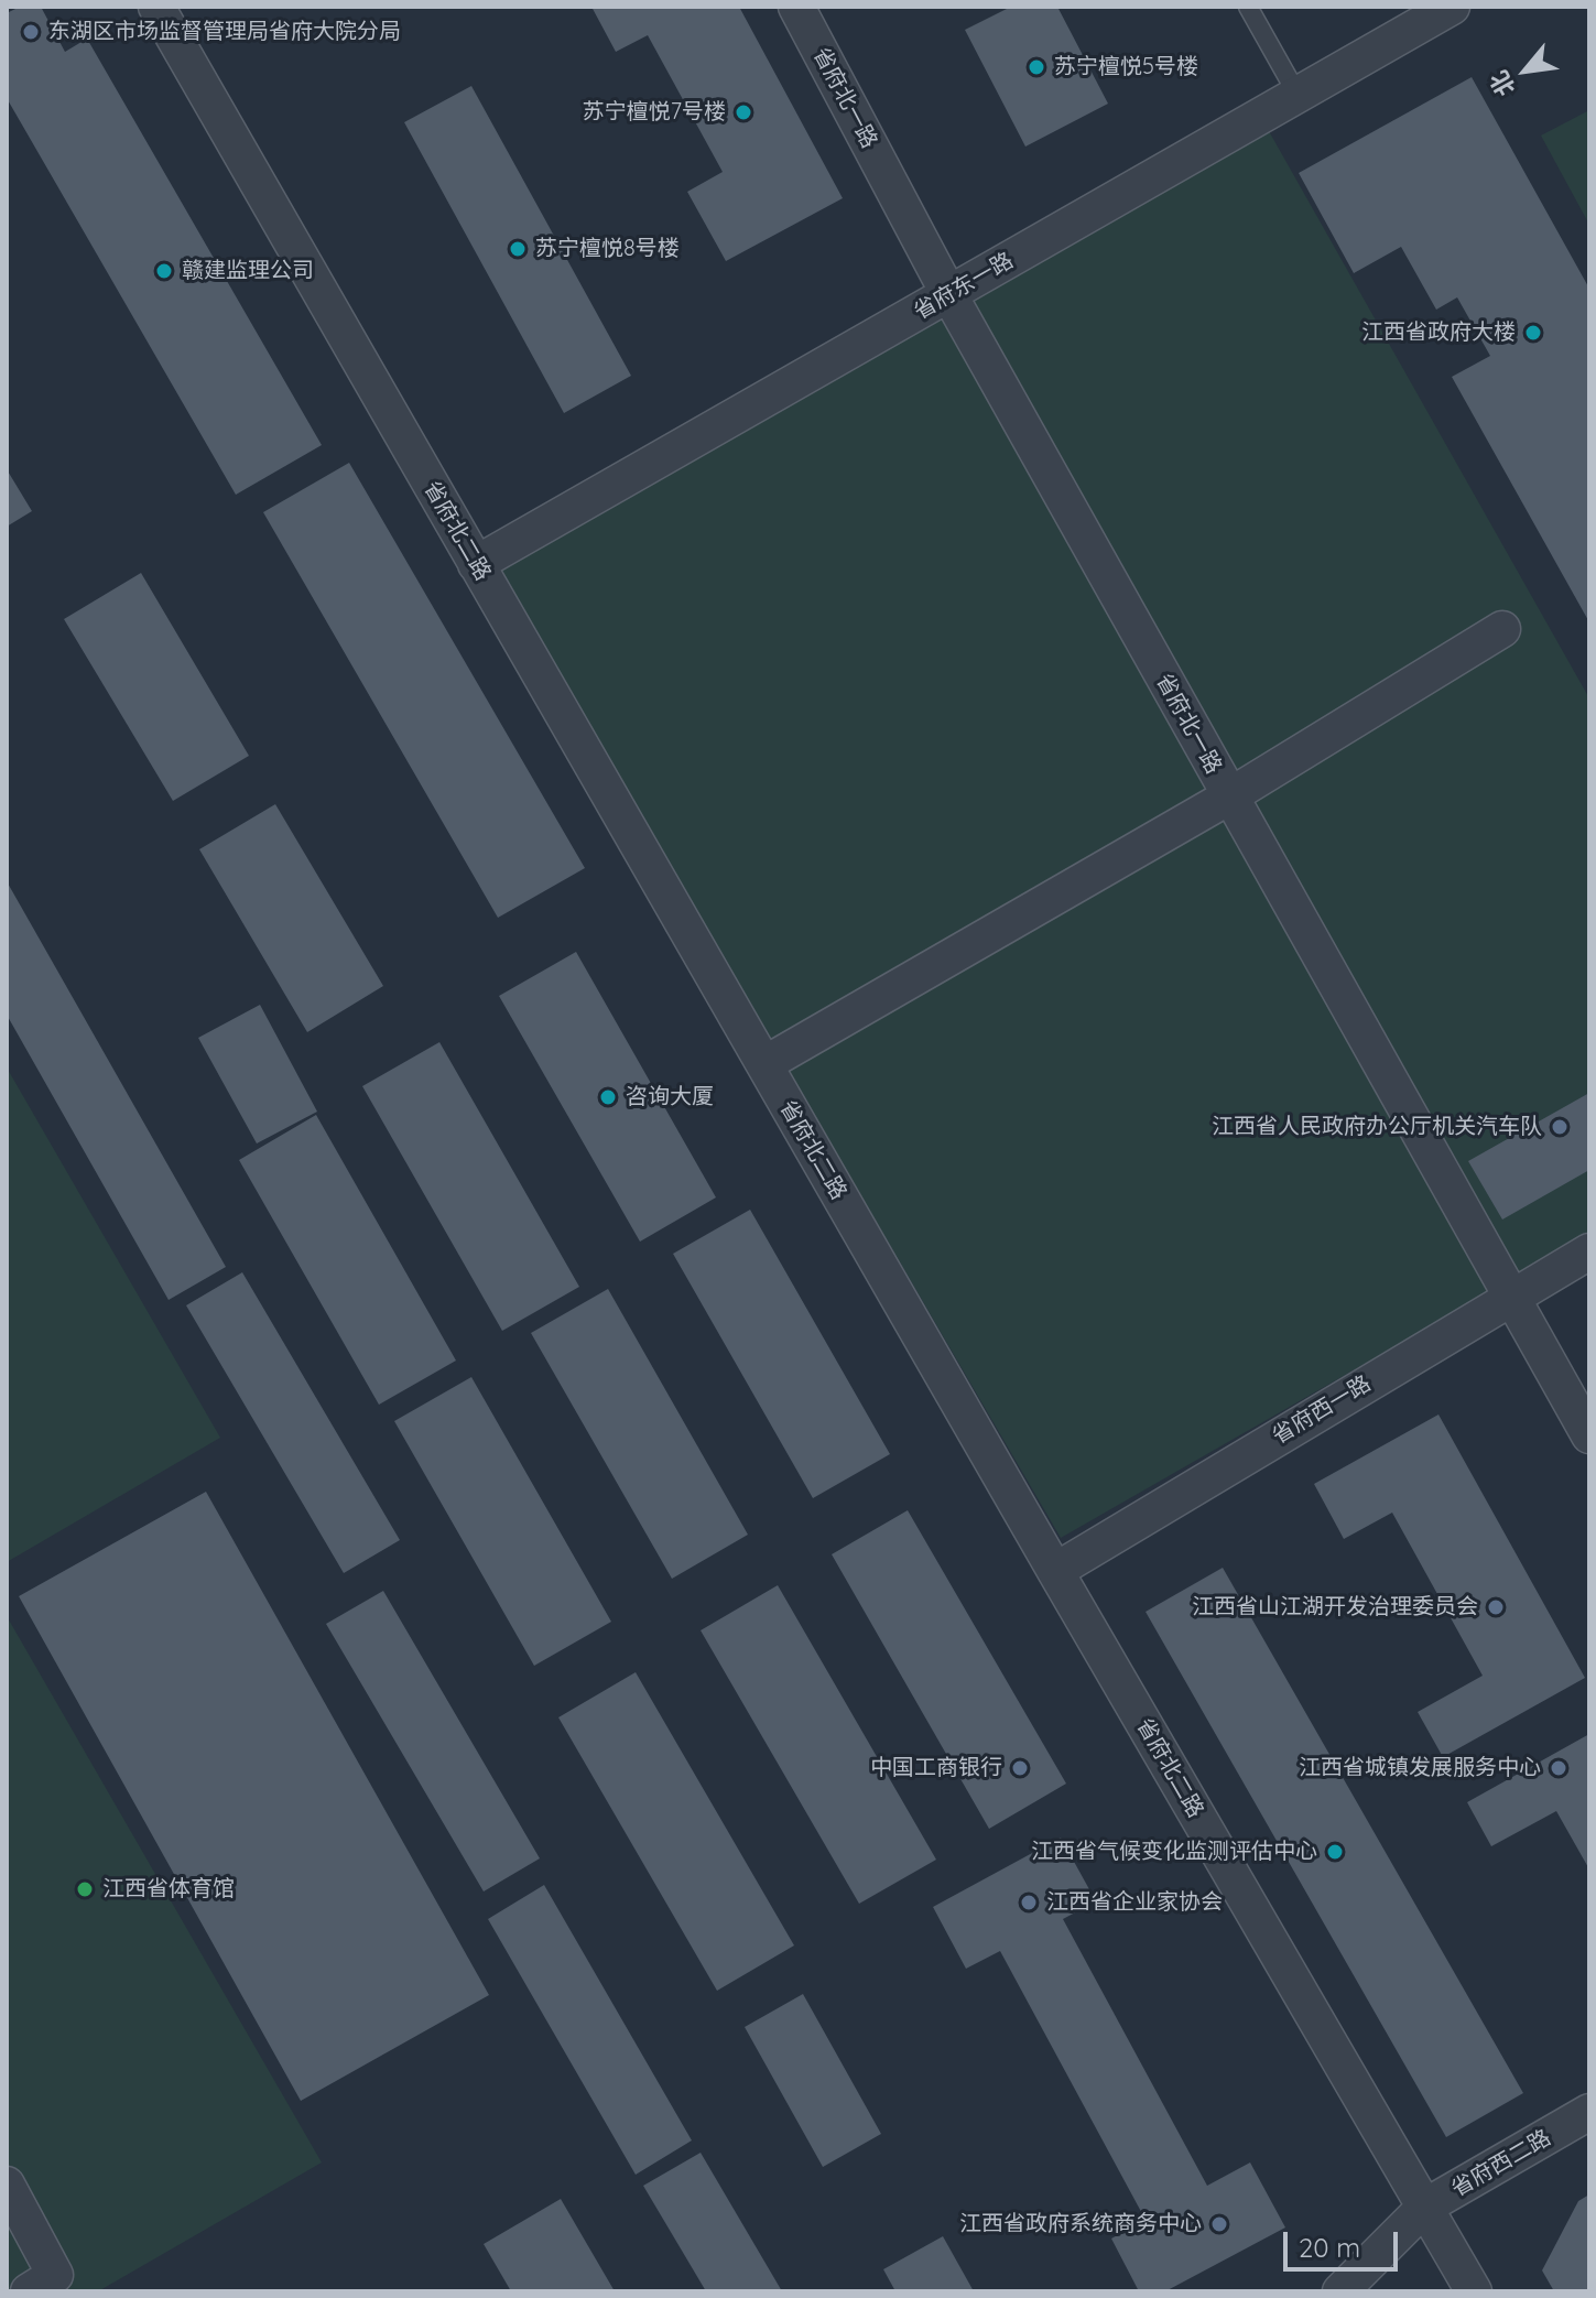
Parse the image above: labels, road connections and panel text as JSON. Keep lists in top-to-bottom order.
{
  "streets": {
    "street": [
      "省府北一路",
      "省府东一路",
      "省府北二路",
      "省府西一路",
      "省府西二路"
    ]
  },
  "crossings": [
    ["省府北一路", "省府东一路"],
    ["省府北一路", "省府西一路"],
    ["省府东一路", "省府北二路"],
    ["省府北二路", "省府西一路"],
    ["省府北二路", "省府西二路"]
  ],
  "places": [
    "东湖区市场监督管理局省府大院分局",
    "苏宁檀悦5号楼",
    "苏宁檀悦7号楼",
    "苏宁檀悦8号楼",
    "赣建监理公司",
    "江西省政府大楼",
    "咨询大厦",
    "江西省人民政府办公厅机关汽车队",
    "江西省山江湖开发治理委员会",
    "中国工商银行",
    "江西省城镇发展服务中心",
    "江西省气候变化监测评估中心",
    "江西省体育馆",
    "江西省企业家协会",
    "江西省政府系统商务中心"
  ],
  "scale_bar": "20 m",
  "north": "bottom left"
}
